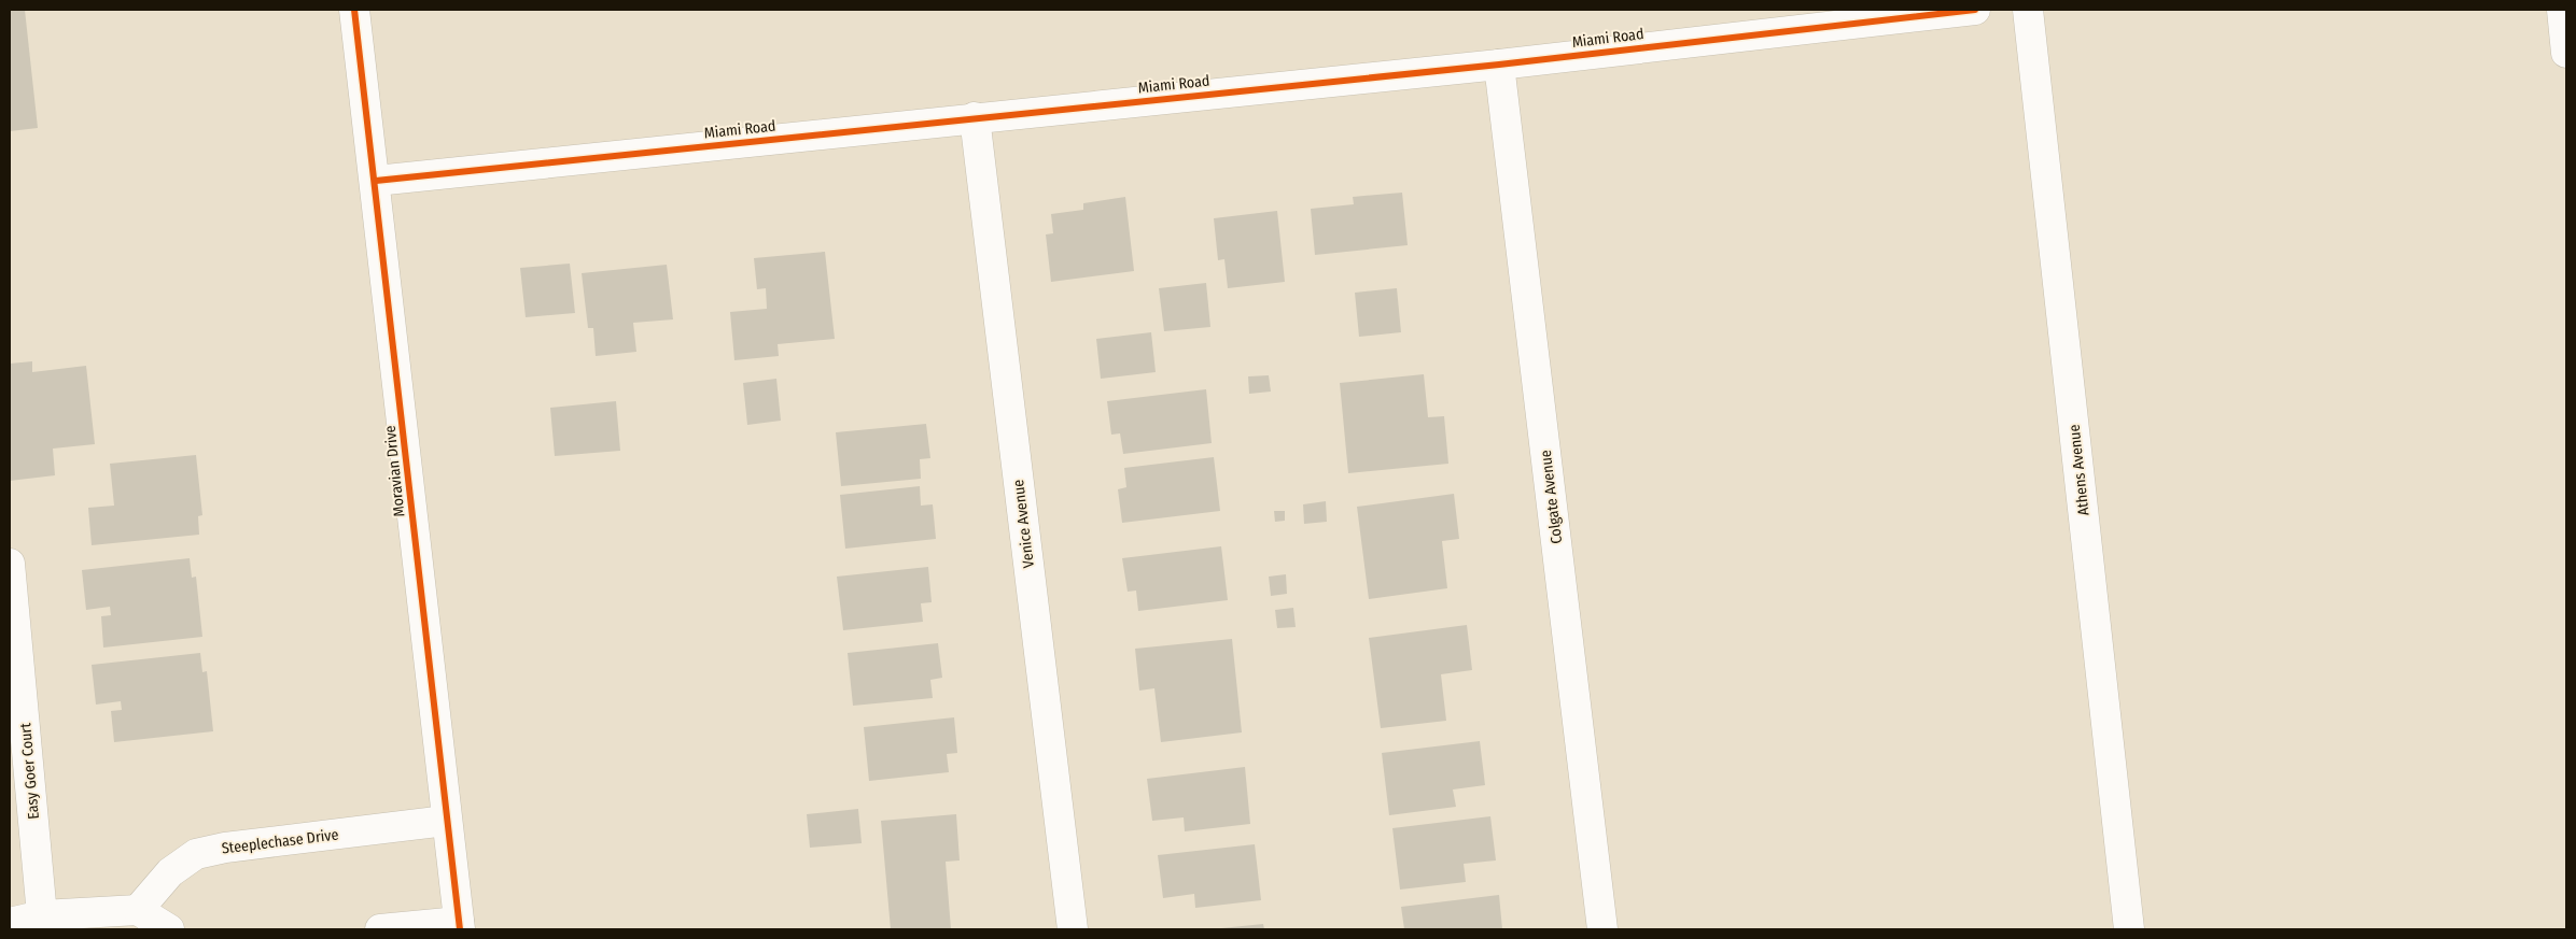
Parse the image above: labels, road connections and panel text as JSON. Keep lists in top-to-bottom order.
{
  "streets": {
    "street": [
      "Miami Road",
      "Athens Avenue",
      "Moravian Drive",
      "Colgate Avenue",
      "Venice Avenue",
      "Easy Goer Court",
      "Steeplechase Drive"
    ]
  },
  "crossings": [
    ["Miami Road", "Moravian Drive"],
    ["Miami Road", "Colgate Avenue"],
    ["Miami Road", "Venice Avenue"],
    ["Moravian Drive", "Steeplechase Drive"]
  ]
}
